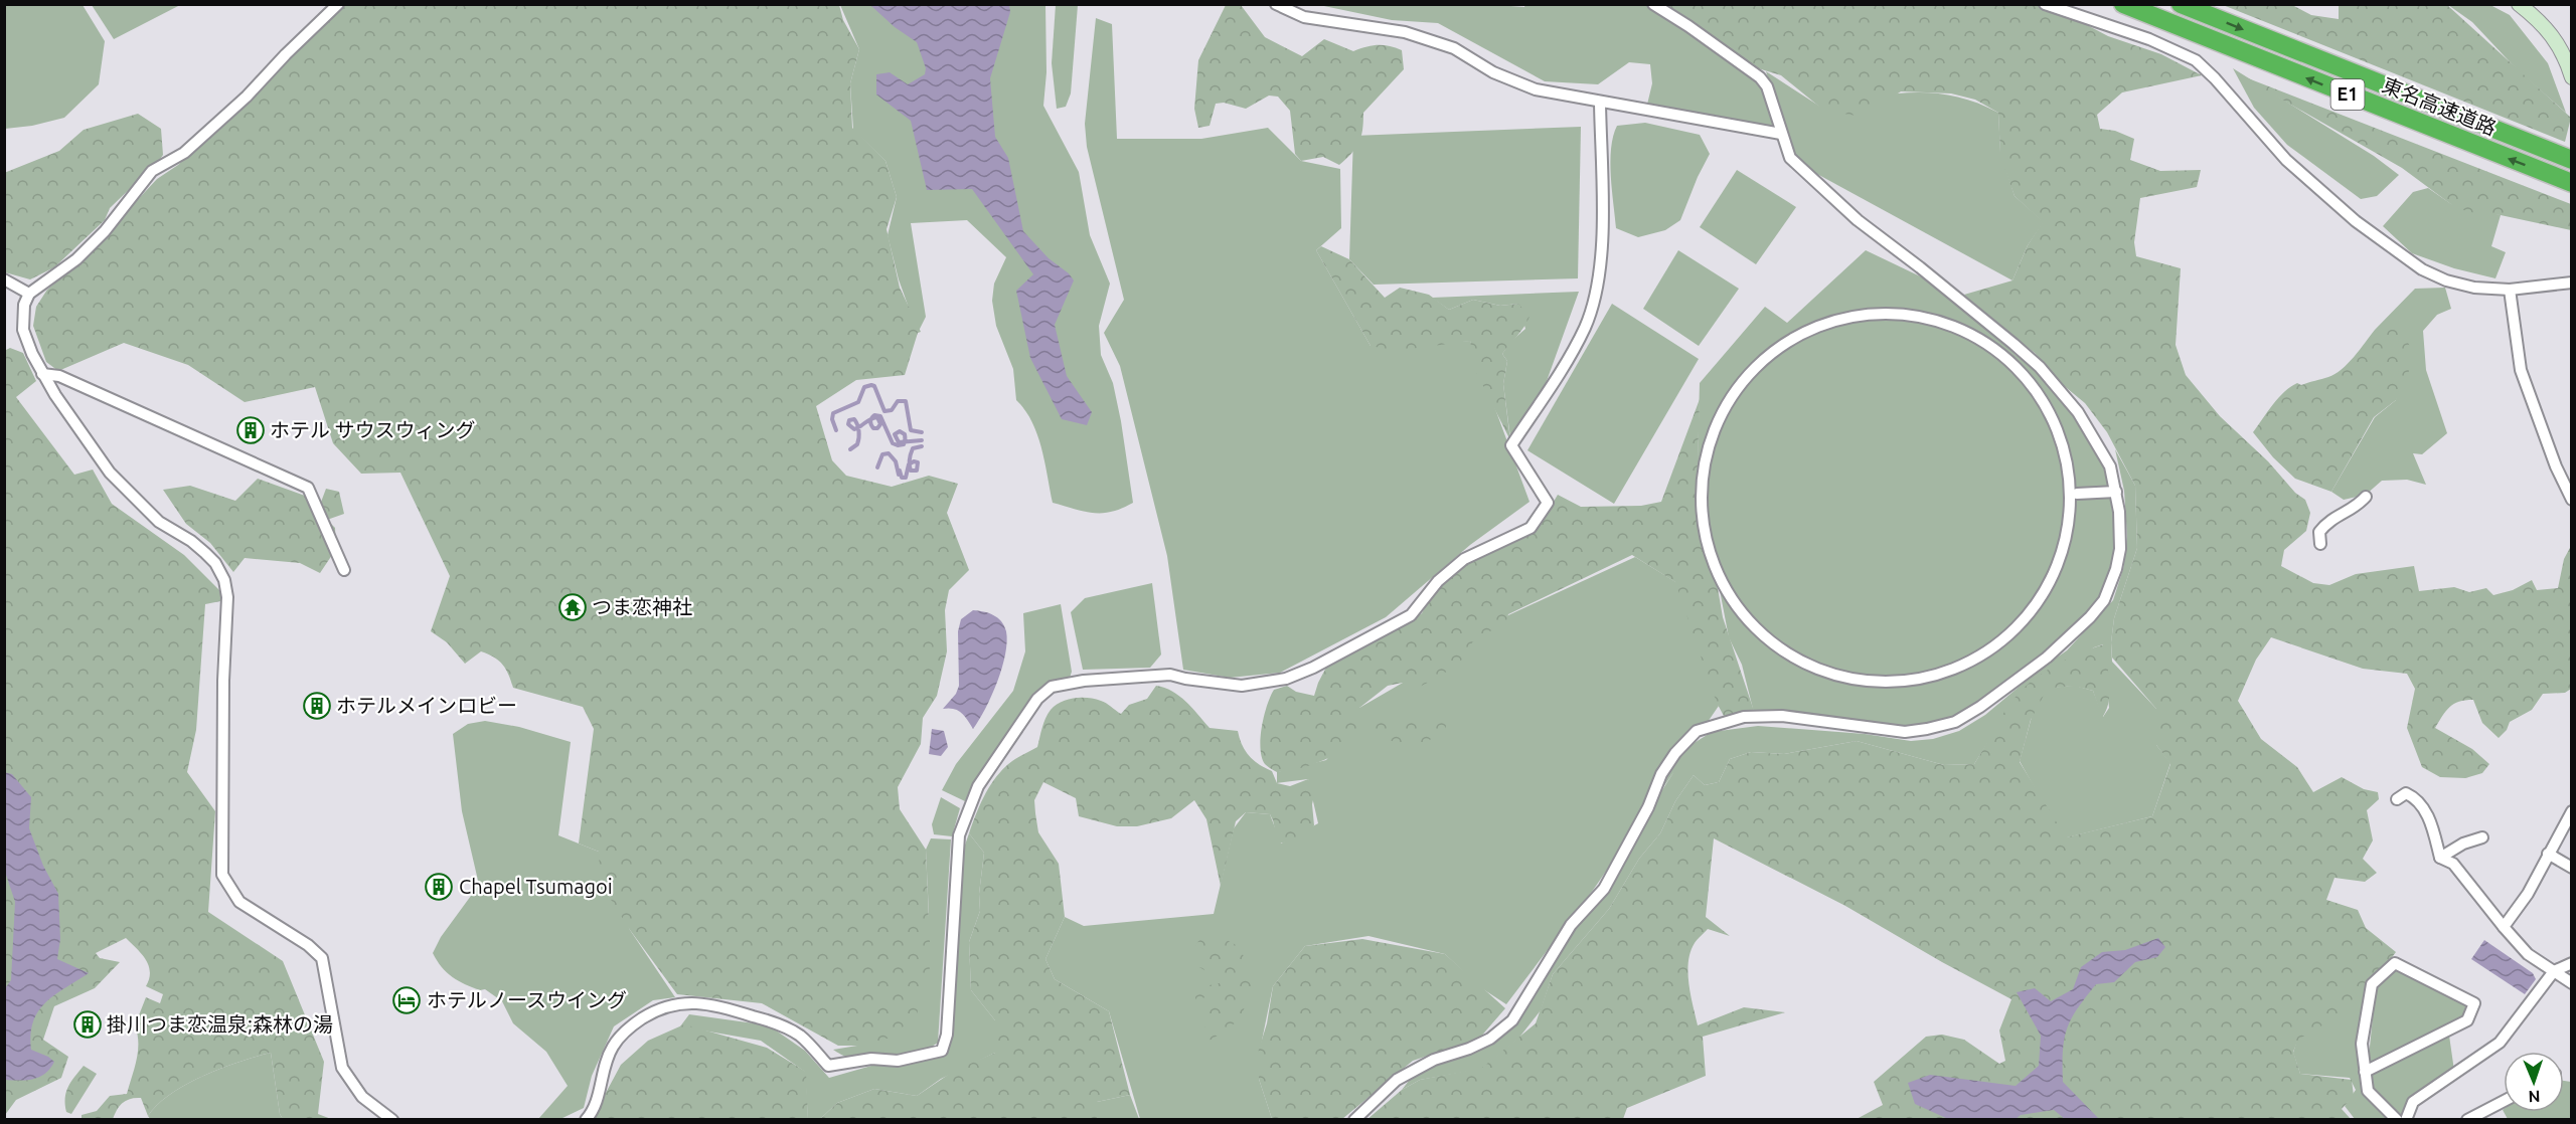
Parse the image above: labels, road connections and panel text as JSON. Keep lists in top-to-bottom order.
{
  "streets": {
    "highway": ["E1", "東名高速道路"]
  },
  "places": {
    "building": [
      "ホテル サウスウィング",
      "ホテルメインロビー",
      "Chapel Tsumagoi",
      "掛川つま恋温泉;森林の湯"
    ],
    "temple": ["つま恋神社"],
    "hotel": ["ホテルノースウイング"]
  },
  "north": "bottom"
}
